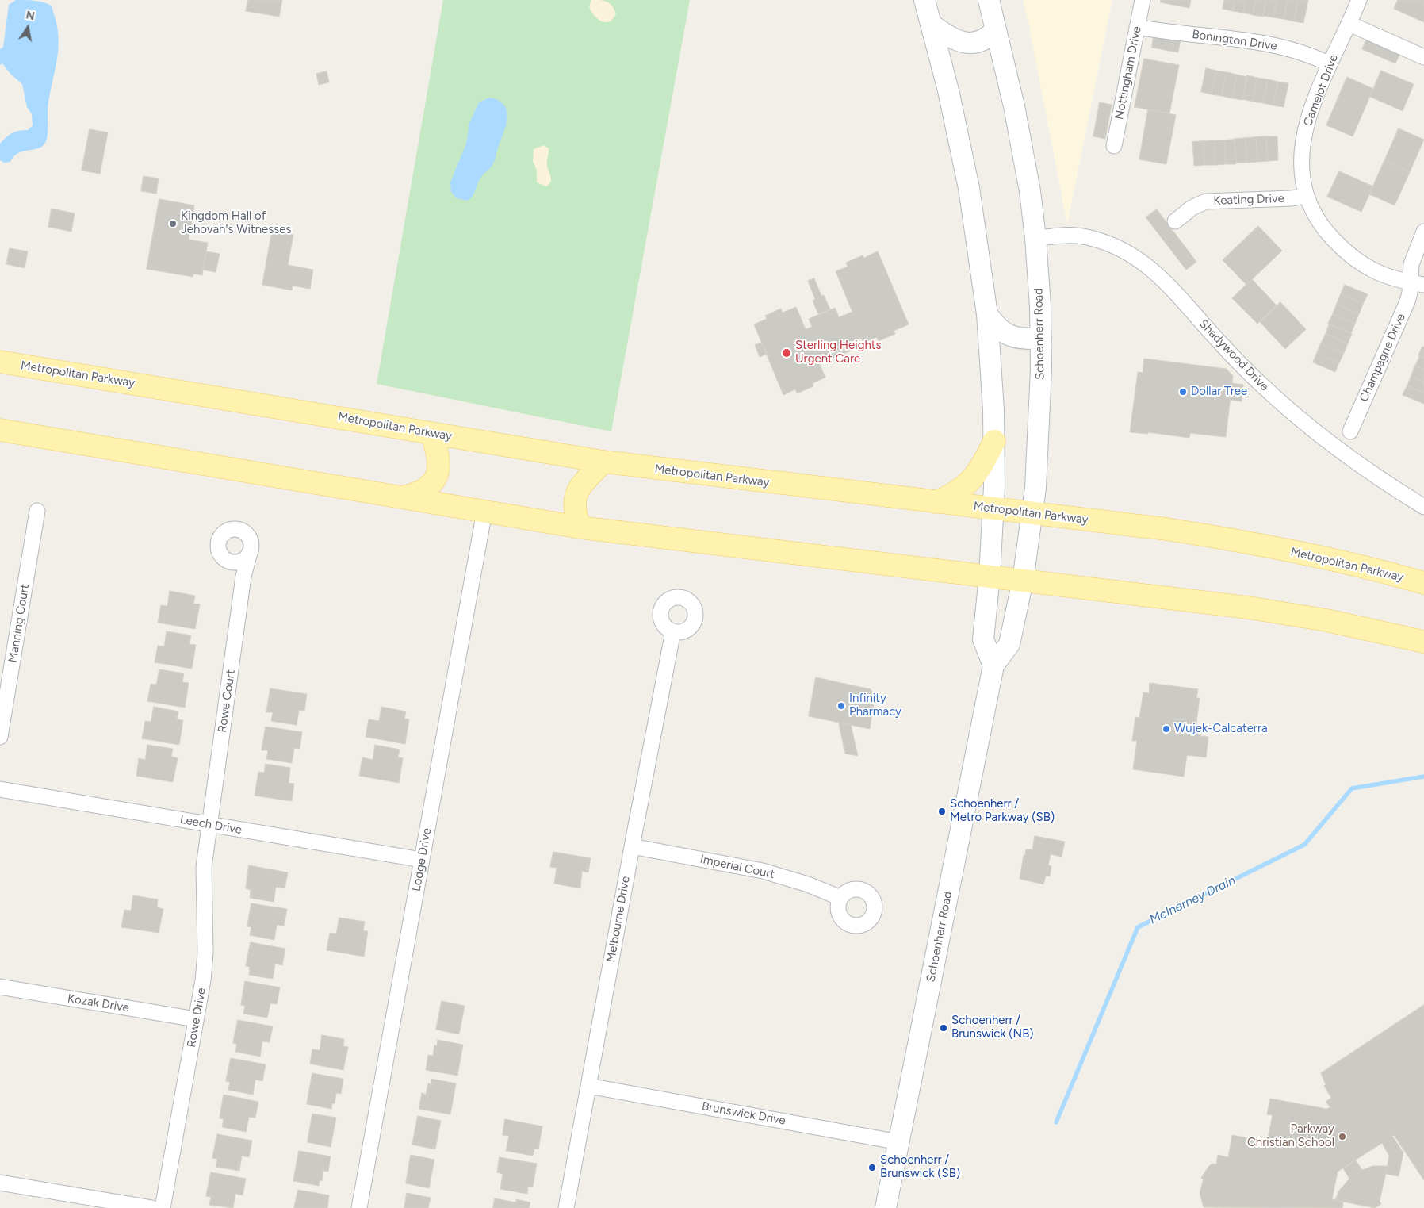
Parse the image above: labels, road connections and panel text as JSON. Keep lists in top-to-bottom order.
{
  "streets": {
    "main road": ["Schoenherr Road", "Metropolitan Parkway"],
    "street": [
      "Bonington Drive",
      "Nottingham Drive",
      "Camelot Drive",
      "Keating Drive",
      "Shadywood Drive",
      "Champagne Drive",
      "Manning Court",
      "Rowe Court",
      "Leech Drive",
      "Lodge Drive",
      "Imperial Court",
      "Melbourne Drive",
      "Kozak Drive",
      "Rowe Drive",
      "Brunswick Drive"
    ]
  },
  "crossings": [
    ["Bonington Drive", "Nottingham Drive"],
    ["Bonington Drive", "Camelot Drive"],
    ["Camelot Drive", "Keating Drive"],
    ["Camelot Drive", "Champagne Drive"],
    ["Schoenherr Road", "Shadywood Drive"],
    ["Schoenherr Road", "Metropolitan Parkway"],
    ["Schoenherr Road", "Brunswick Drive"],
    ["Rowe Court", "Leech Drive"],
    ["Rowe Court", "Rowe Drive"],
    ["Leech Drive", "Lodge Drive"],
    ["Leech Drive", "Rowe Drive"],
    ["Imperial Court", "Melbourne Drive"],
    ["Melbourne Drive", "Brunswick Drive"],
    ["Kozak Drive", "Rowe Drive"]
  ],
  "water": ["McInerney Drain"],
  "places": [
    "Kingdom Hall of Jehovah's Witnesses",
    "Sterling Heights Urgent Care",
    "Dollar Tree",
    "Infinity Pharmacy",
    "Wujek-Calcaterra",
    "Schoenherr / Metro Parkway (SB)",
    "Schoenherr / Brunswick (NB)",
    "Parkway Christian School",
    "Schoenherr / Brunswick (SB)"
  ],
  "north": "top"
}
